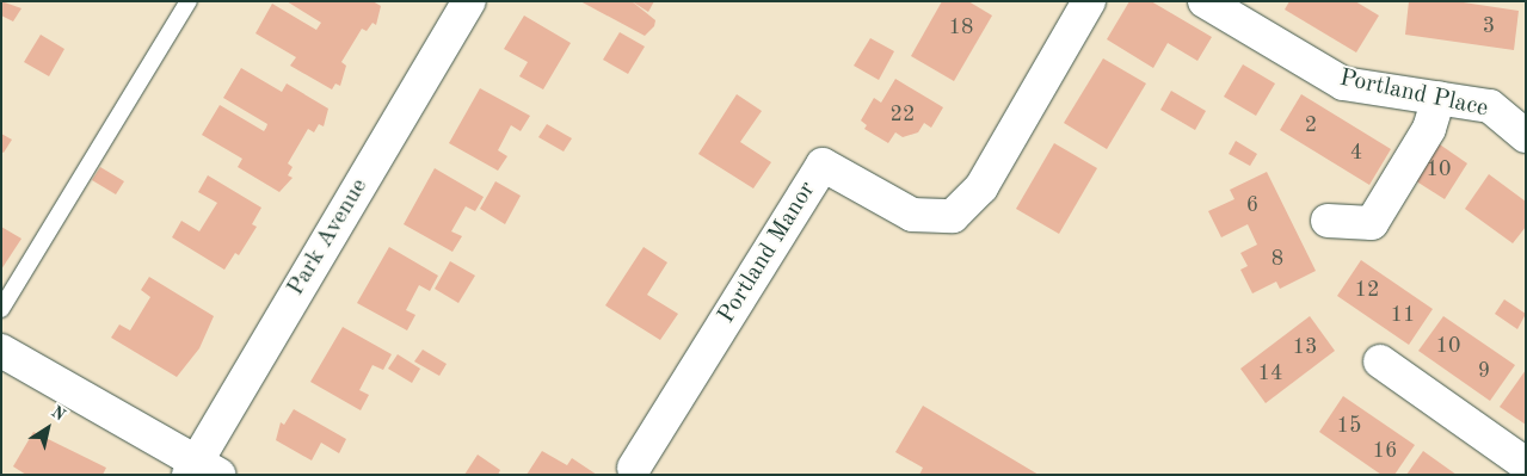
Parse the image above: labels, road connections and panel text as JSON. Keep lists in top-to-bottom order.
{
  "streets": {
    "street": ["Portland Place", "Park Avenue", "Portland Manor"]
  },
  "house_numbers": [
    "3",
    "18",
    "22",
    "2",
    "4",
    "10",
    "6",
    "8",
    "12",
    "11",
    "10",
    "13",
    "9",
    "14",
    "15",
    "16"
  ],
  "north": "top right"
}
